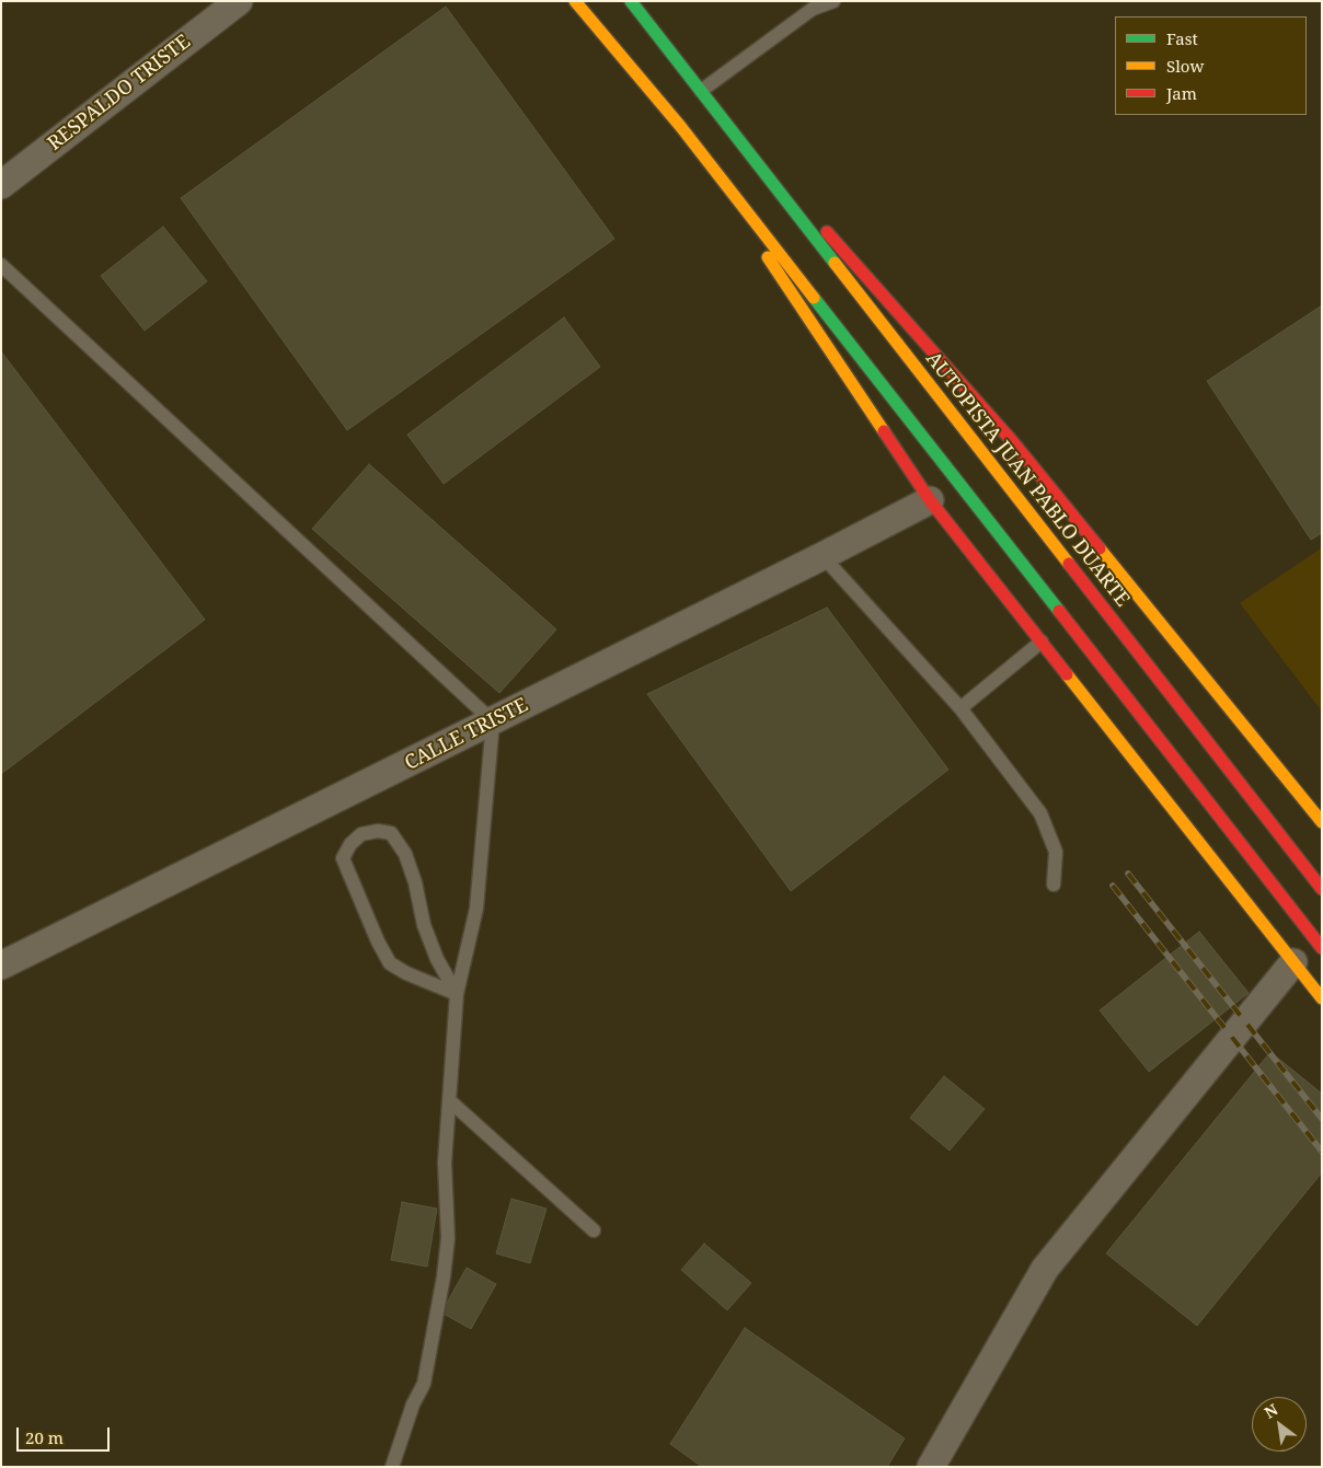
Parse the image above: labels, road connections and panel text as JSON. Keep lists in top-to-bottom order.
{
  "streets": {
    "main road": ["AUTOPISTA JUAN PABLO DUARTE"],
    "street": ["RESPALDO TRISTE", "CALLE TRISTE"]
  },
  "legend": ["Fast", "Slow", "Jam"],
  "scale_bar": "20 m",
  "north": "top left"
}
